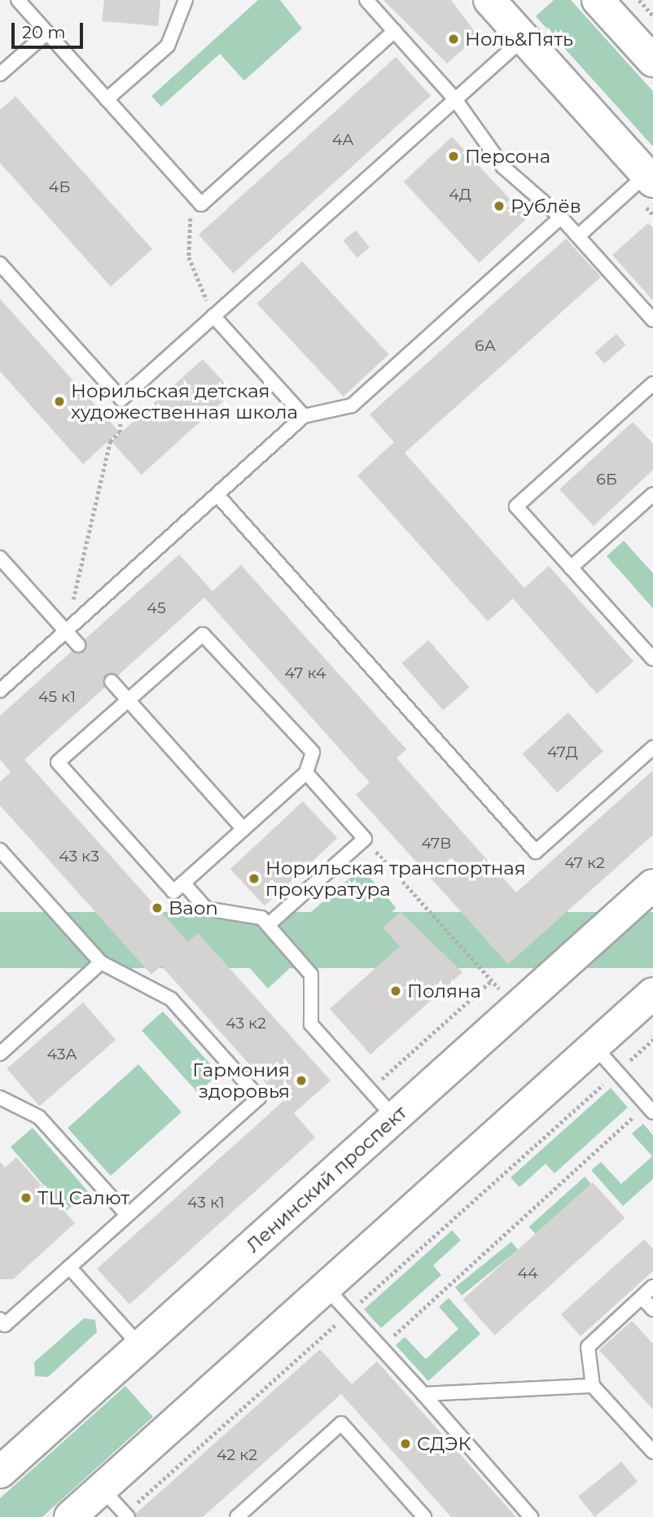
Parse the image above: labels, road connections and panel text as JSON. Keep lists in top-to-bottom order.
{
  "streets": {
    "main road": ["Ленинский проспект"]
  },
  "places": [
    "Ноль&Пять",
    "Персона",
    "Рублёв",
    "Норильская детская художественная школа",
    "Норильская транспортная прокуратура",
    "Baon",
    "Поляна",
    "Гармония здоровья",
    "ТЦ Салют",
    "СДЭК"
  ],
  "house_numbers": [
    "4А",
    "4Б",
    "4Д",
    "6А",
    "6Б",
    "45",
    "47 к4",
    "45 к1",
    "47Д",
    "47В",
    "43 к3",
    "47 к2",
    "43 к2",
    "43А",
    "43 к1",
    "44",
    "42 к2"
  ],
  "scale_bar": "20 m"
}
